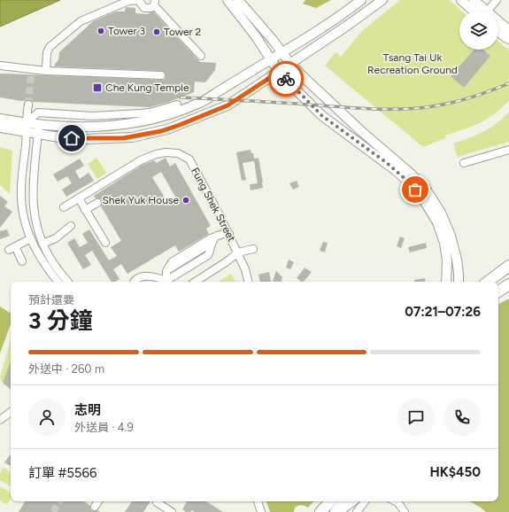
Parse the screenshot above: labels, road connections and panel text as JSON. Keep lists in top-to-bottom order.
{
  "streets": {
    "street": ["Fung Shek Street"]
  },
  "parks": ["Tsang Tai Uk Recreation Ground"],
  "places": {
    "other": ["Tower 3", "Tower 2", "Shek Yuk House"],
    "transit": ["Che Kung Temple"]
  },
  "page": {
    "heading": ["3 分鐘", "預計還要", "07:21–07:26"],
    "panel": [
      "志明",
      "外送員 · 4.9",
      "訂單 #5566",
      "HK$450"
    ],
    "bar": "外送中 · 260 m"
  }
}
